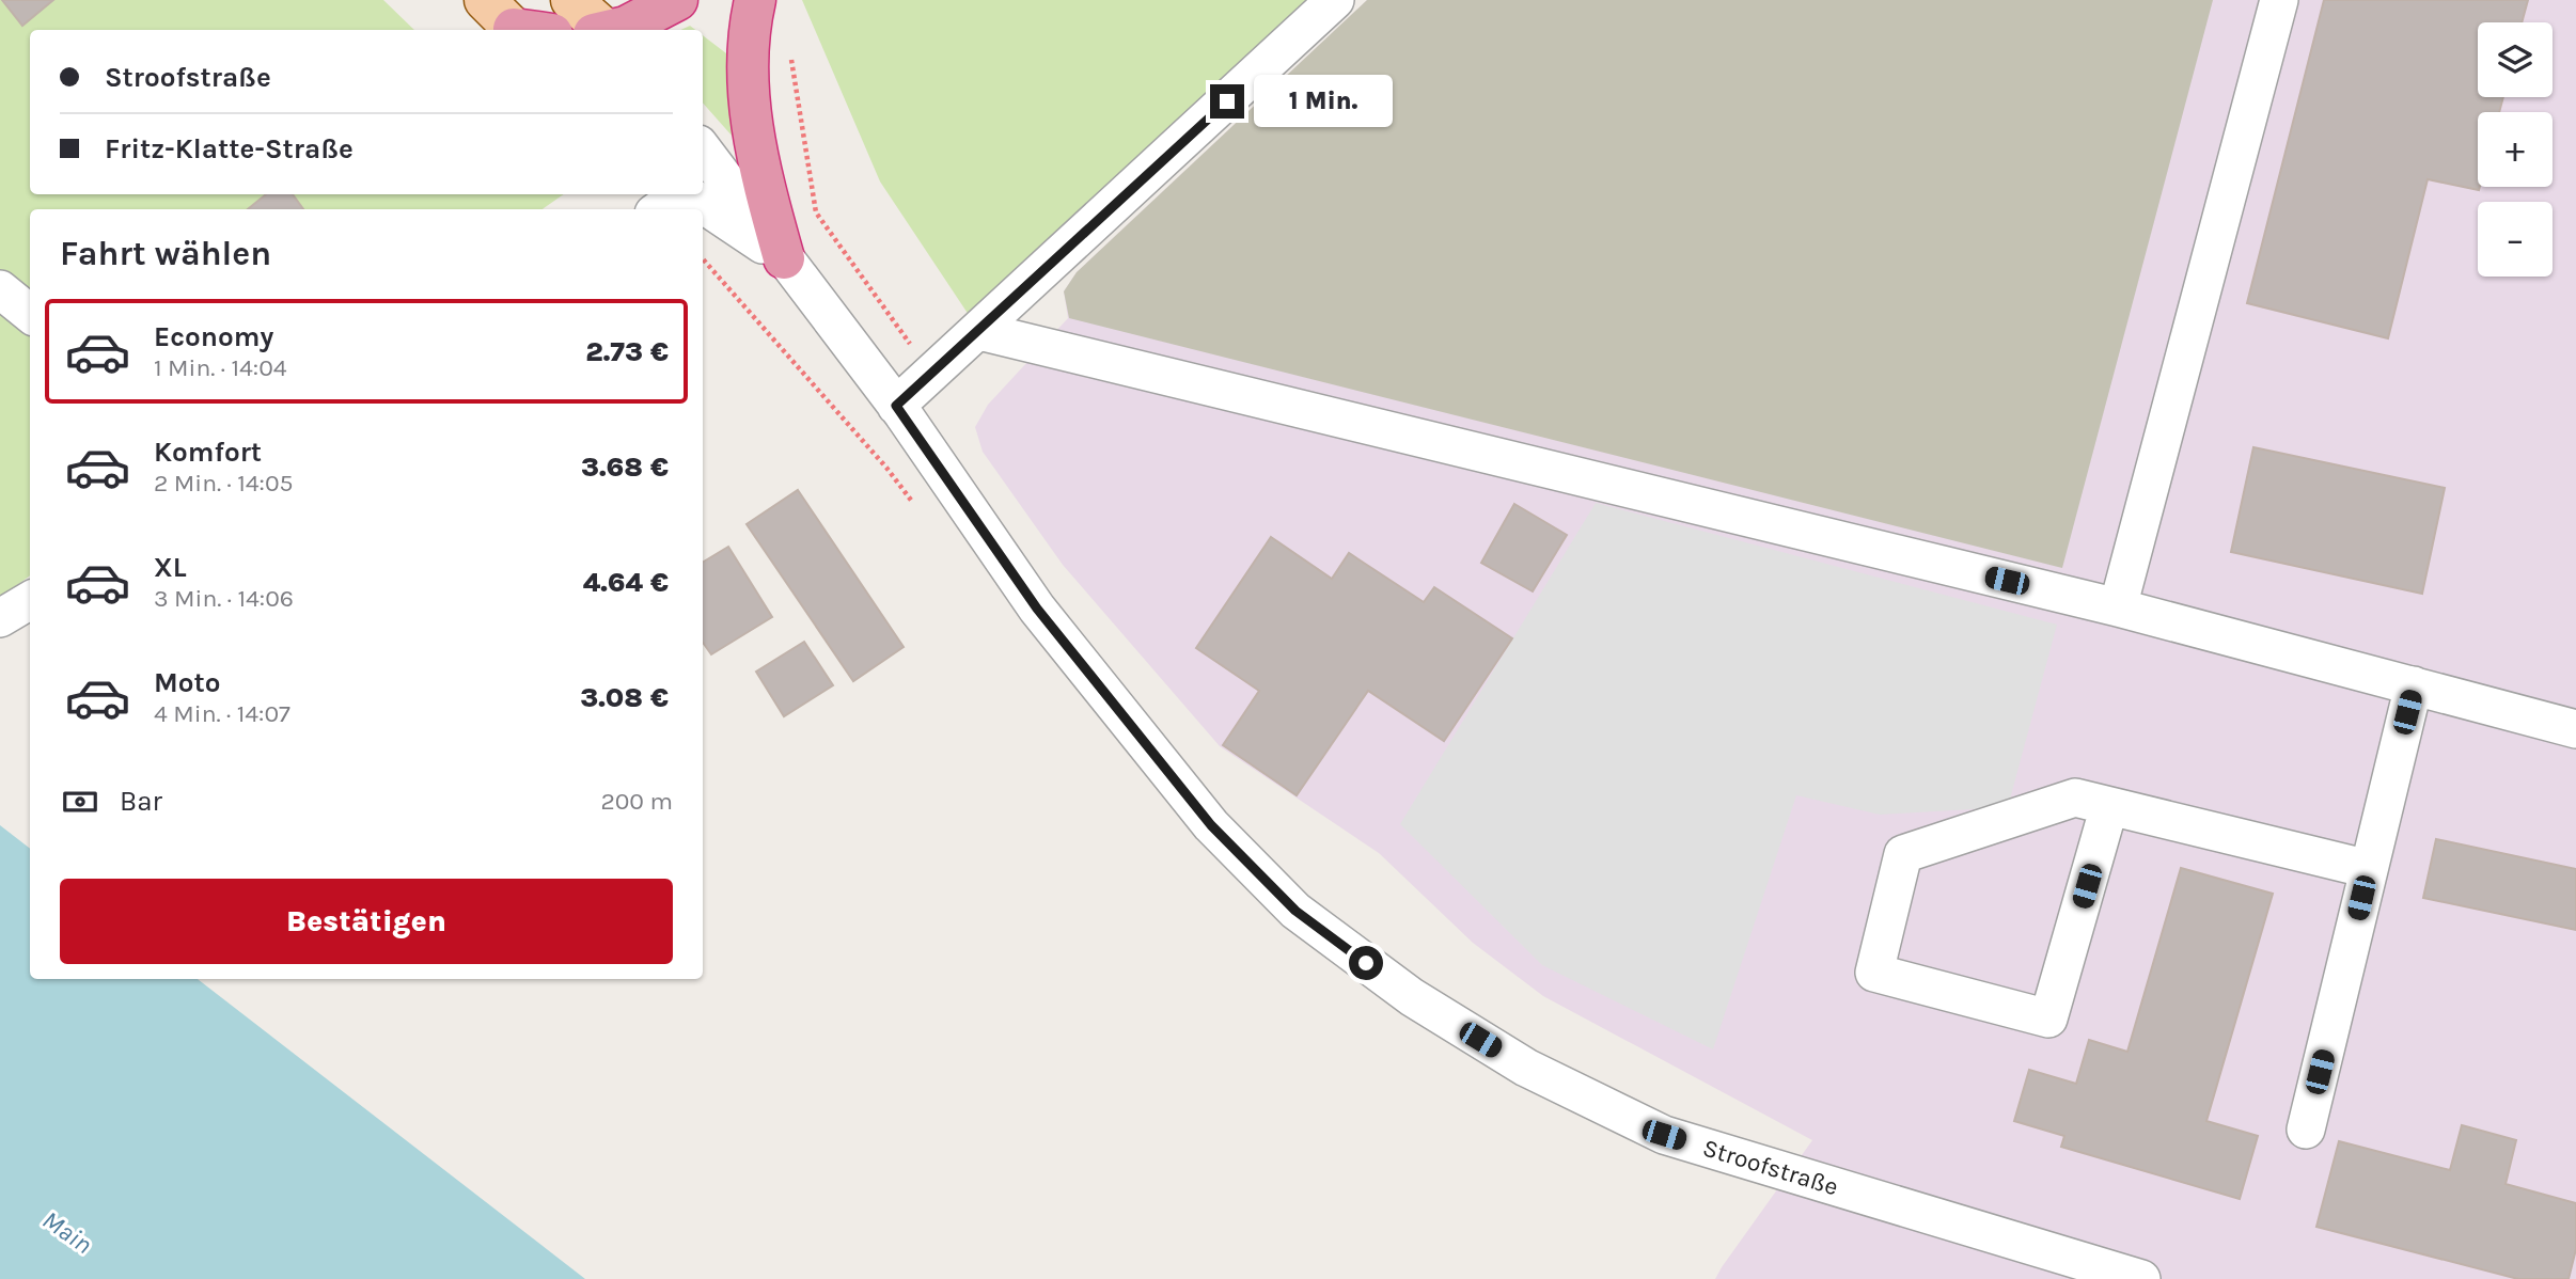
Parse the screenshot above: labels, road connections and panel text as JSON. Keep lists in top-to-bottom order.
{
  "streets": {
    "street": ["Stroofstraße"]
  },
  "water": ["Main"],
  "page": {
    "map_buttons": ["+", "−"],
    "banner": ["Stroofstraße", "Fritz-Klatte-Straße"],
    "bubble": "1 Min.",
    "heading": "Fahrt wählen",
    "list": [
      {
        "name": "Economy",
        "note": "1 Min. · 14:04",
        "value": "2.73 €"
      },
      {
        "name": "Komfort",
        "note": "2 Min. · 14:05",
        "value": "3.68 €"
      },
      {
        "name": "XL",
        "note": "3 Min. · 14:06",
        "value": "4.64 €"
      },
      {
        "name": "Moto",
        "note": "4 Min. · 14:07",
        "value": "3.08 €"
      }
    ],
    "pay": ["Bar", "200 m"],
    "buttons": "Bestätigen"
  }
}
